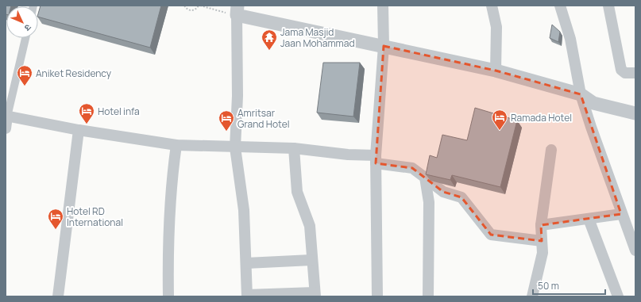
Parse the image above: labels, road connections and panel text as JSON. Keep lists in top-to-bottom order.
{
  "places": {
    "temple": ["Jama Masjid Jaan Mohammad"],
    "hotel": [
      "Aniket Residency",
      "Hotel infa",
      "Ramada Hotel",
      "Amritsar Grand Hotel",
      "Hotel RD International"
    ]
  },
  "scale_bar": "50 m",
  "north": "bottom right"
}
